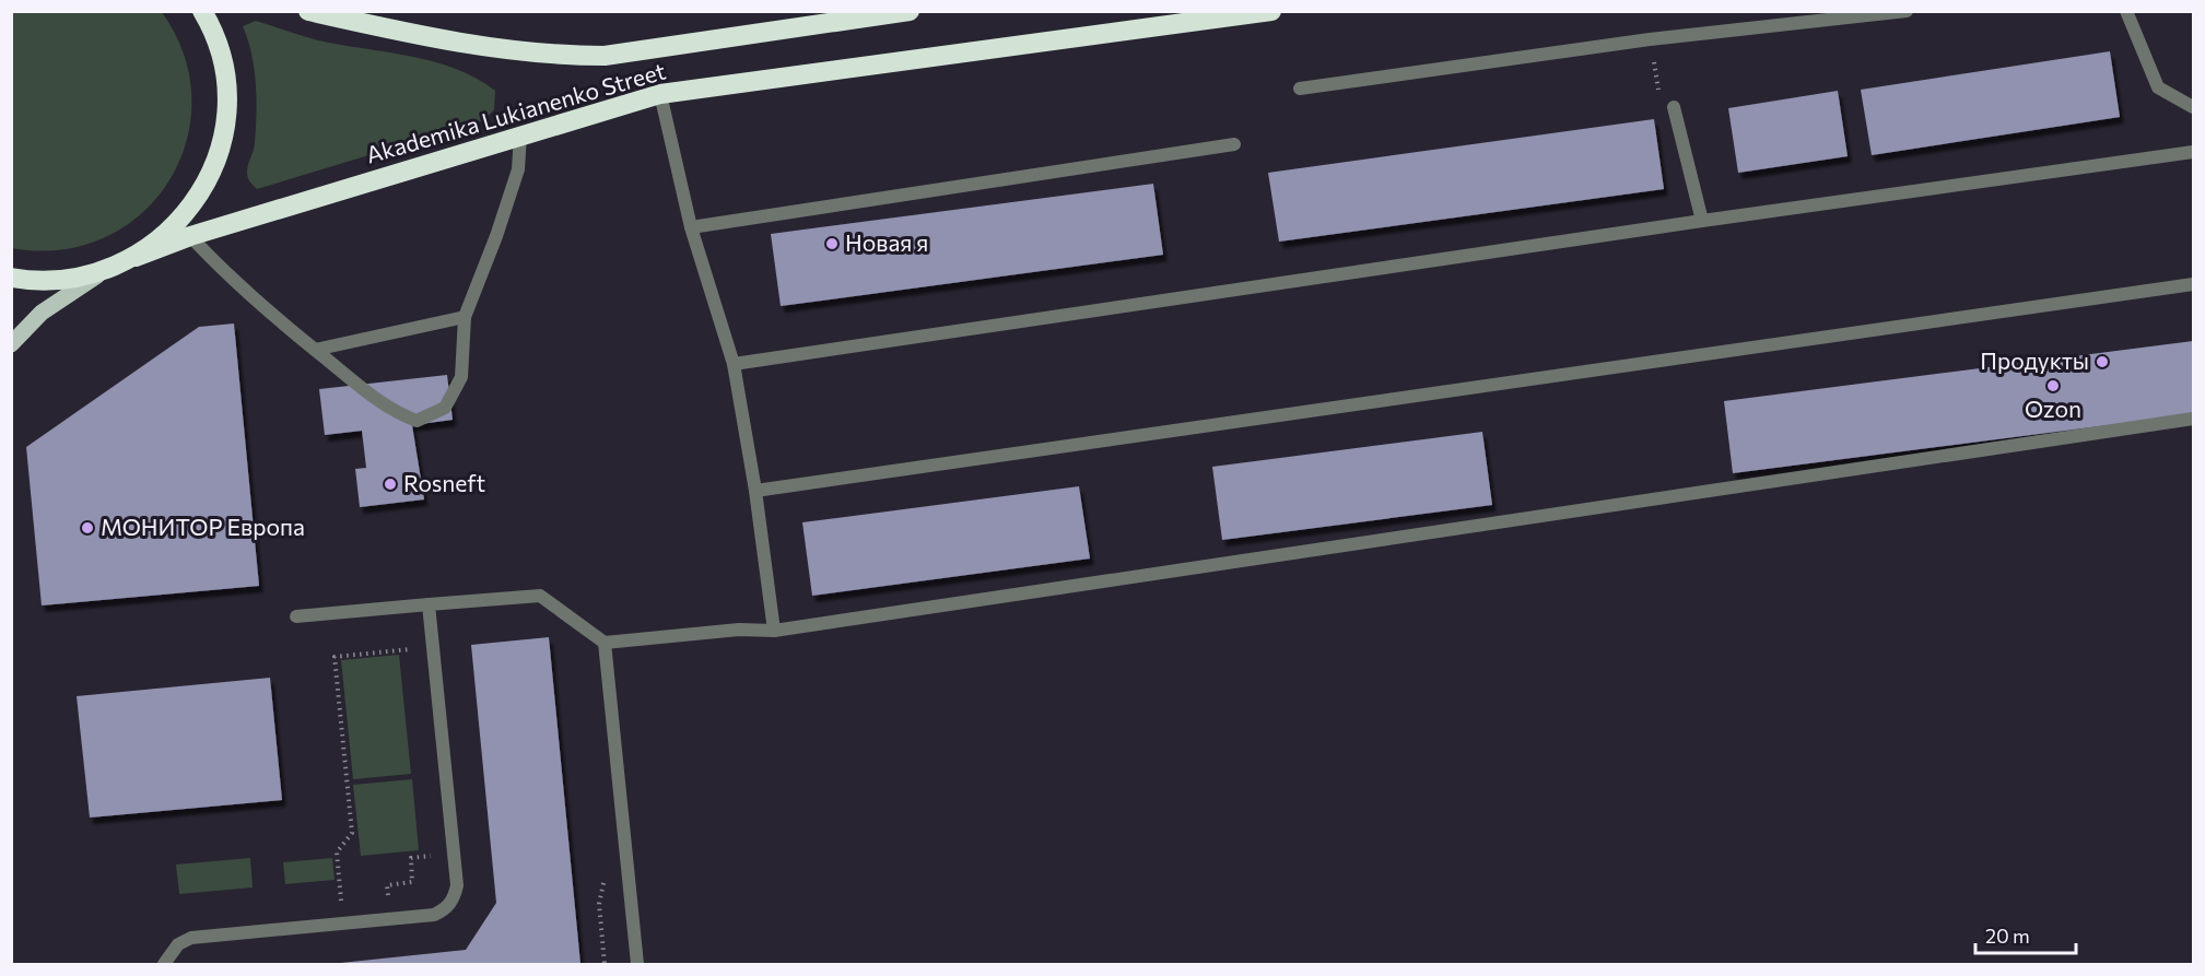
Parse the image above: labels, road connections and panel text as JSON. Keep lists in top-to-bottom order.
{
  "streets": {
    "highway": ["Akademika Lukianenko Street"]
  },
  "places": [
    "Новая я",
    "Продукты",
    "Ozon",
    "Rosneft",
    "МОНИТОР Европа"
  ],
  "scale_bar": "20 m"
}
